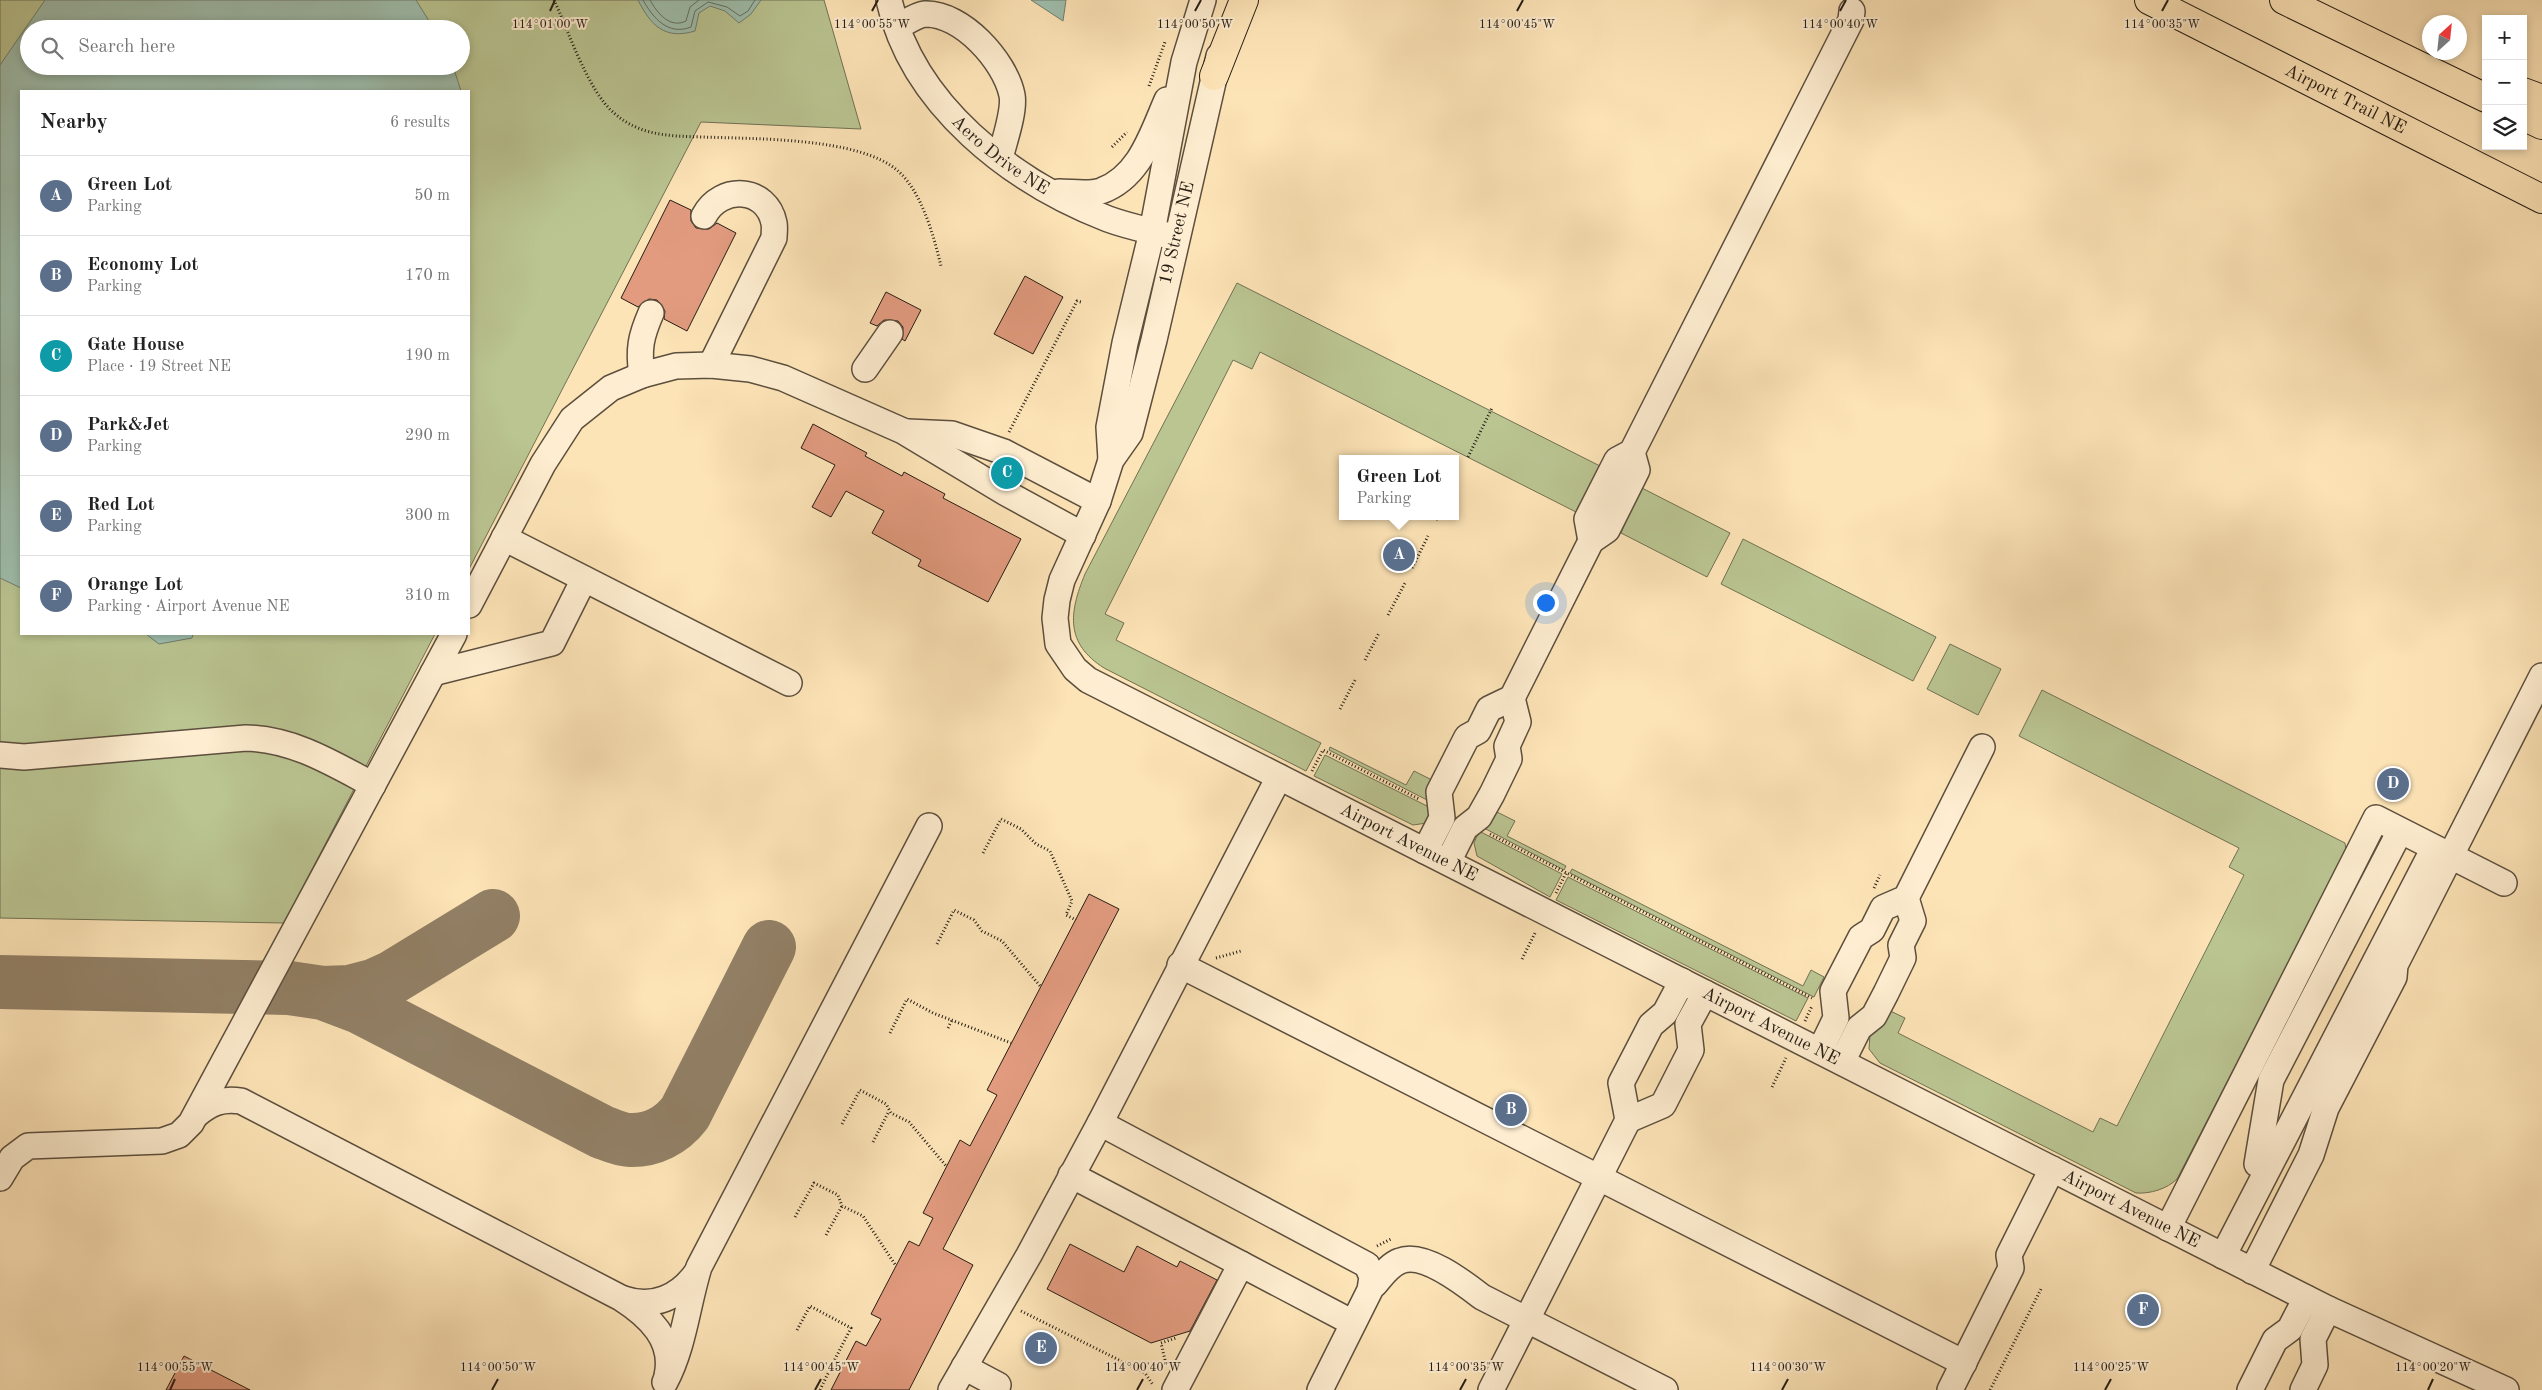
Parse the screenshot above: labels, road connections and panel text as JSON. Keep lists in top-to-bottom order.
{
  "streets": {
    "highway": ["Airport Trail NE"],
    "street": ["Aero Drive NE", "19 Street NE", "Airport Avenue NE"]
  },
  "crossings": [
    ["Aero Drive NE", "19 Street NE"],
    ["19 Street NE", "Airport Avenue NE"]
  ],
  "north": "top right",
  "page": {
    "map_buttons": ["+", "−"],
    "search": "Search here",
    "heading": ["Nearby", "6 results"],
    "list": [
      {
        "mark": "A",
        "name": "Green Lot",
        "note": "Parking",
        "value": "50 m"
      },
      {
        "mark": "B",
        "name": "Economy Lot",
        "note": "Parking",
        "value": "170 m"
      },
      {
        "mark": "C",
        "name": "Gate House",
        "note": "Place · 19 Street NE",
        "value": "190 m"
      },
      {
        "mark": "D",
        "name": "Park&Jet",
        "note": "Parking",
        "value": "290 m"
      },
      {
        "mark": "E",
        "name": "Red Lot",
        "note": "Parking",
        "value": "300 m"
      },
      {
        "mark": "F",
        "name": "Orange Lot",
        "note": "Parking · Airport Avenue NE",
        "value": "310 m"
      }
    ],
    "popup": ["Green Lot", "Parking"],
    "pins": [
      "C",
      "A",
      "D",
      "B",
      "F",
      "E"
    ]
  },
  "coordinates": [
    "114°01'00\"W",
    "114°00'55\"W",
    "114°00'50\"W",
    "114°00'45\"W",
    "114°00'40\"W",
    "114°00'35\"W",
    "114°00'30\"W",
    "114°00'25\"W",
    "114°00'20\"W"
  ]
}
